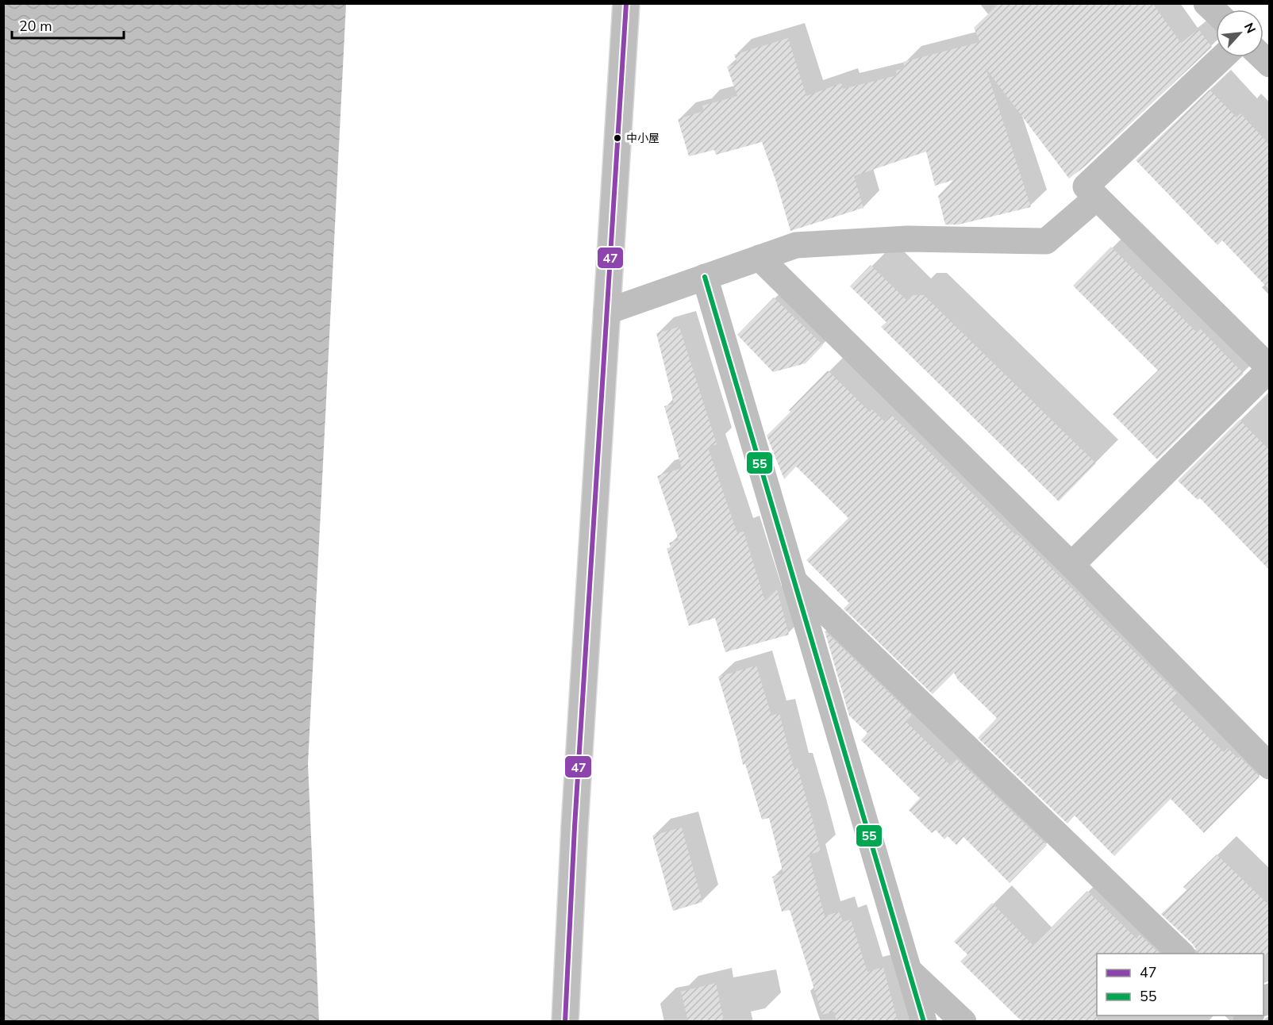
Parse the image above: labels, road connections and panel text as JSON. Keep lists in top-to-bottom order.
{
  "places": ["中小屋"],
  "lines": ["transit line 47", "transit line 55"],
  "legend": ["47", "55"],
  "scale_bar": "20 m",
  "north": "top right"
}
